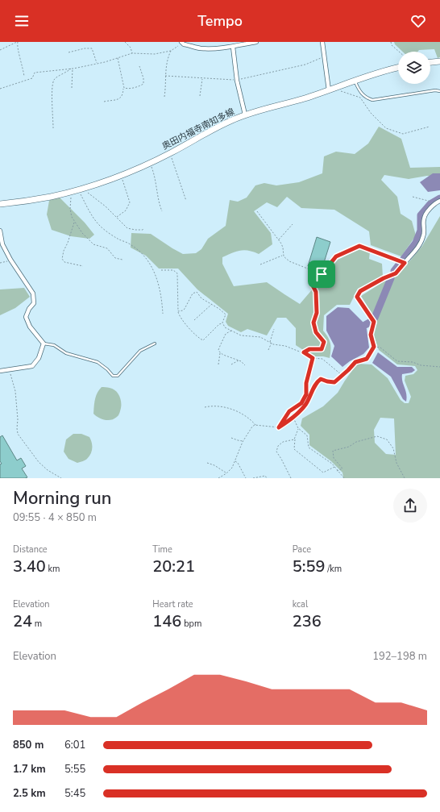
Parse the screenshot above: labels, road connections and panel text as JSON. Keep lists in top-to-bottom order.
{
  "streets": {
    "main road": ["奥田内福寺南知多線"]
  },
  "page": {
    "header": "Tempo",
    "heading": ["Morning run", "09:55 · 4 × 850 m"],
    "stats": [
      ["Distance", "3.40 km"],
      ["Time", "20:21"],
      ["Pace", "5:59 /km"],
      ["Elevation", "24 m"],
      ["Heart rate", "146 bpm"],
      ["kcal", "236"]
    ],
    "chart": ["Elevation", "192–198 m"],
    "list": [
      {
        "name": "850 m",
        "note": "6:01"
      },
      {
        "name": "1.7 km",
        "note": "5:55"
      },
      {
        "name": "2.5 km",
        "note": "5:45"
      }
    ]
  }
}
